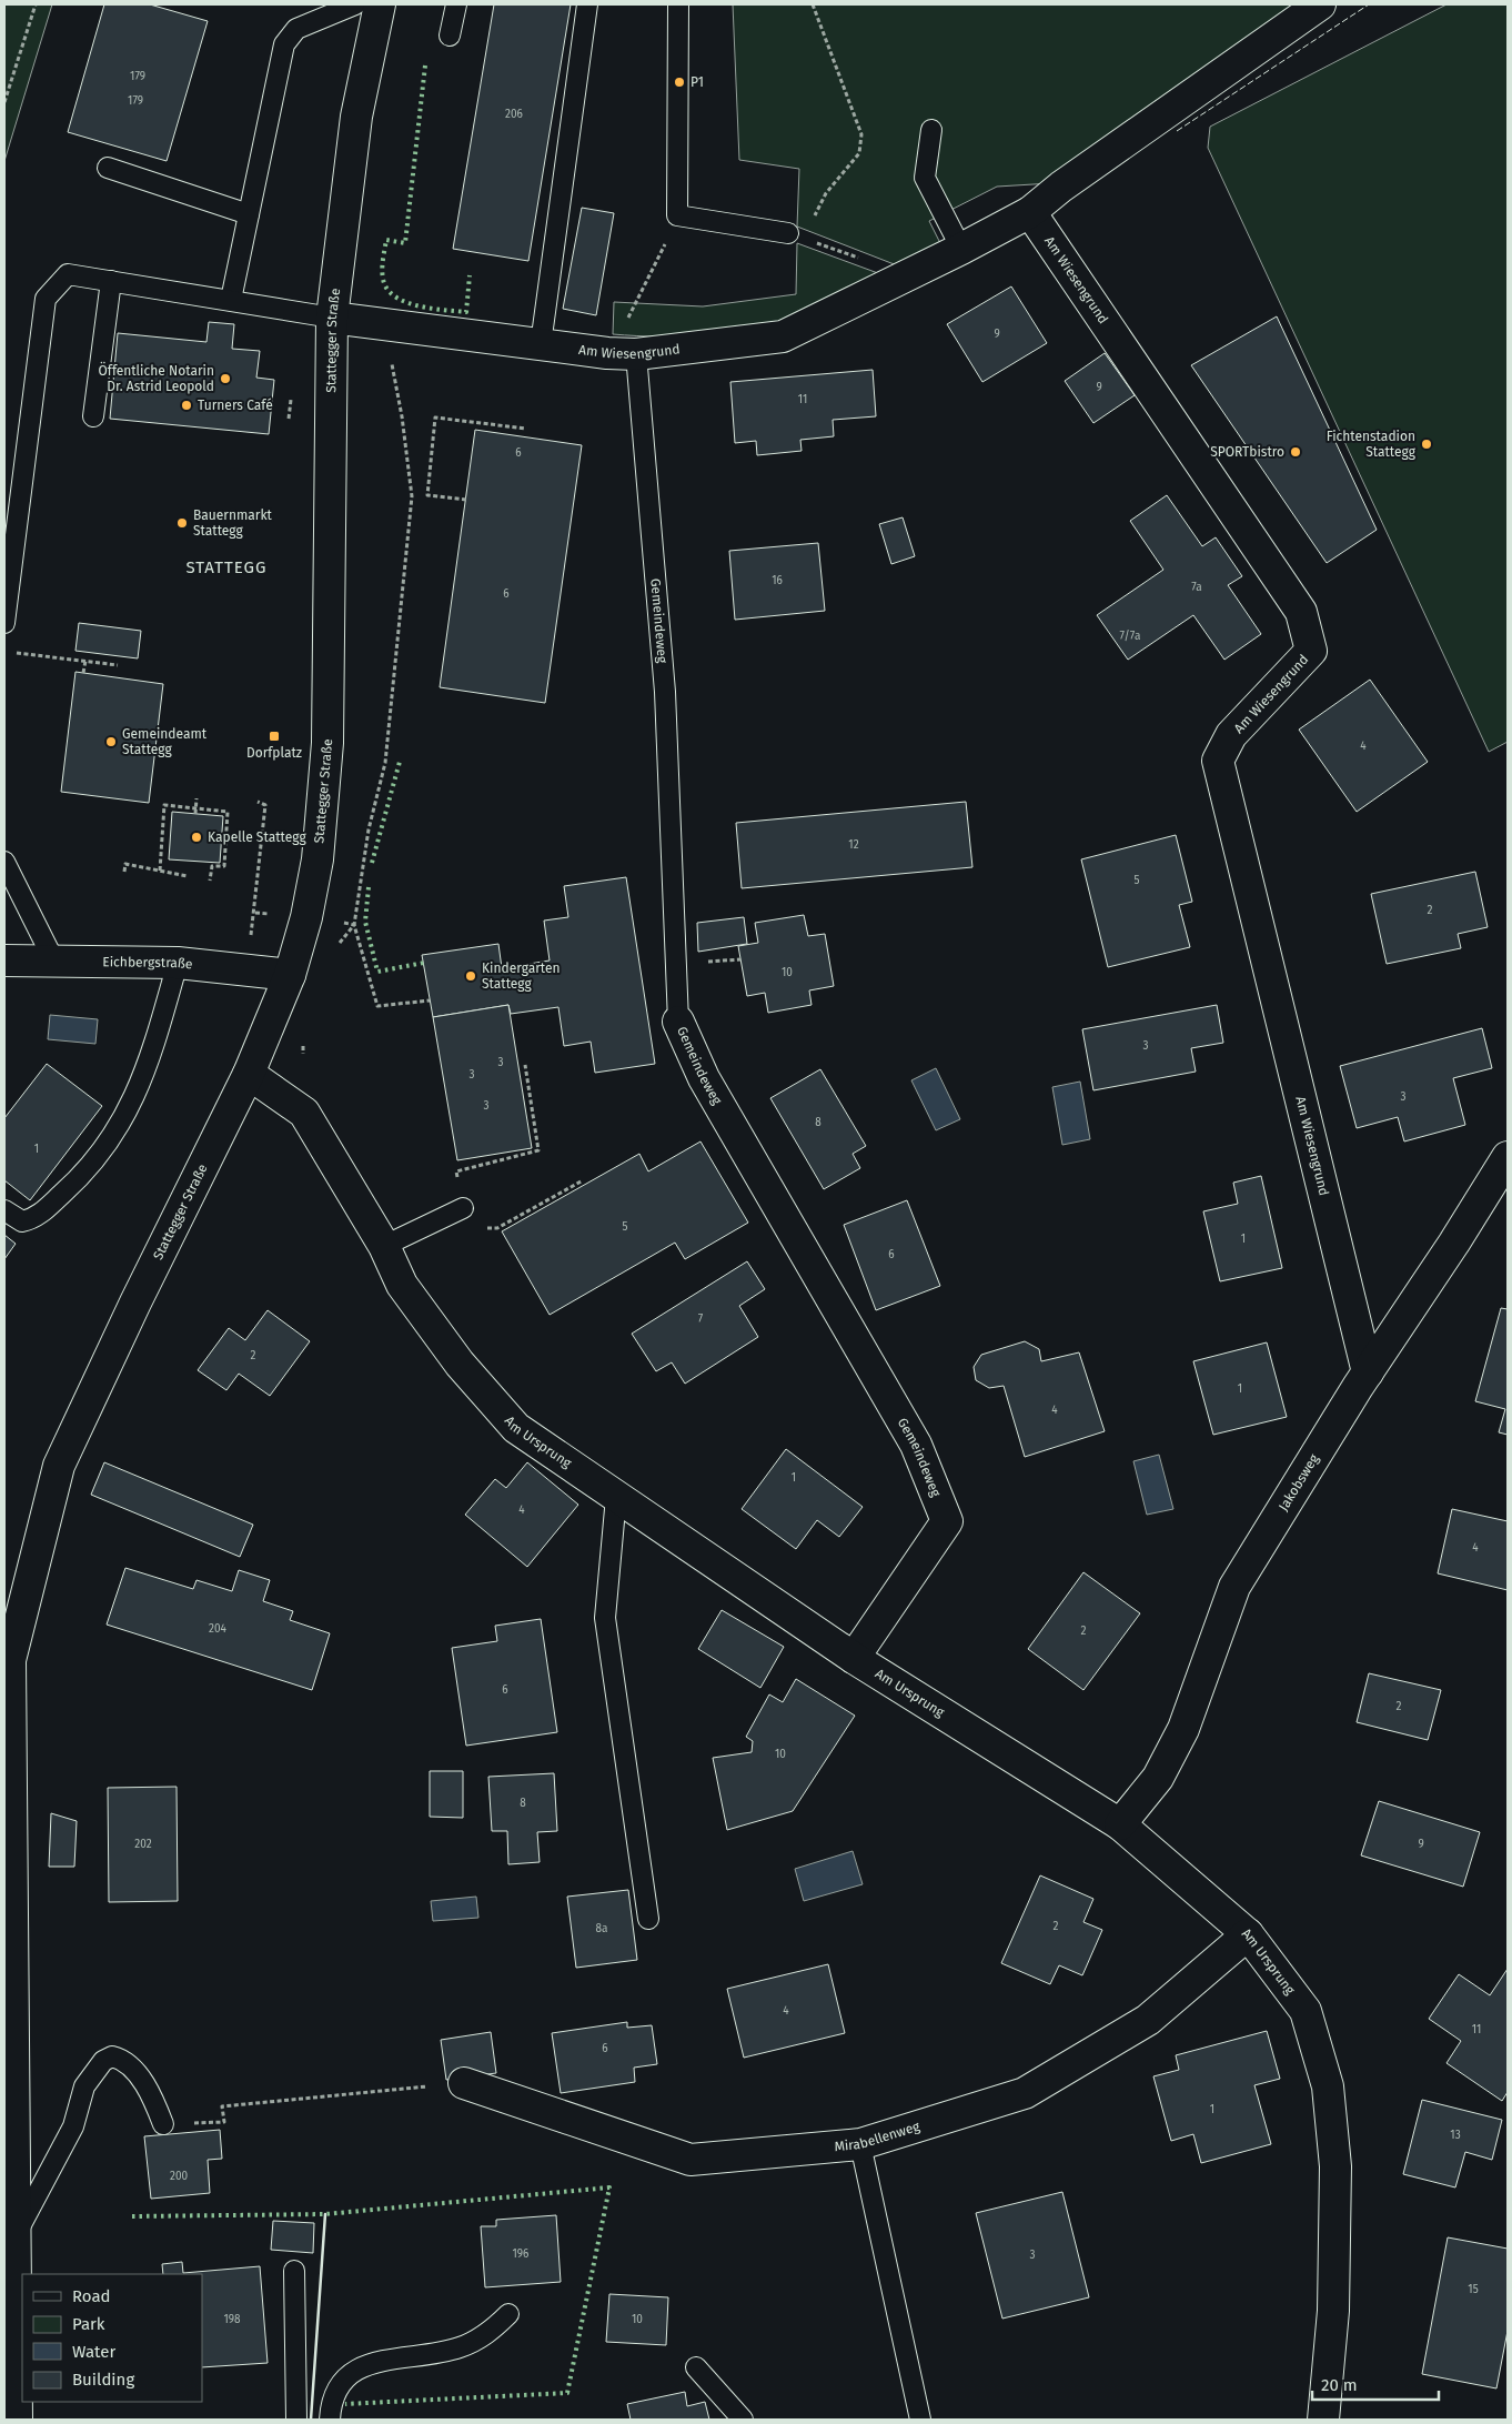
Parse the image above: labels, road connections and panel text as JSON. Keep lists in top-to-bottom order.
{
  "streets": {
    "street": [
      "Am Wiesengrund",
      "Stattegger Straße",
      "Gemeindeweg",
      "Eichbergstraße",
      "Am Ursprung",
      "Jakobsweg",
      "Mirabellenweg"
    ]
  },
  "crossings": [
    ["Am Wiesengrund", "Stattegger Straße"],
    ["Am Wiesengrund", "Gemeindeweg"],
    ["Am Wiesengrund", "Jakobsweg"],
    ["Stattegger Straße", "Eichbergstraße"],
    ["Stattegger Straße", "Am Ursprung"],
    ["Gemeindeweg", "Am Ursprung"],
    ["Am Ursprung", "Jakobsweg"],
    ["Am Ursprung", "Mirabellenweg"]
  ],
  "districts": ["STATTEGG"],
  "places": {
    "other": [
      "P1",
      "Öffentliche Notarin Dr. Astrid Leopold",
      "Turners Café",
      "Fichtenstadion Stattegg",
      "SPORTbistro",
      "Bauernmarkt Stattegg",
      "Gemeindeamt Stattegg",
      "Kapelle Stattegg",
      "Kindergarten Stattegg"
    ],
    "transit": ["Dorfplatz"]
  },
  "house_numbers": [
    "179",
    "179",
    "206",
    "9",
    "9",
    "11",
    "6",
    "16",
    "7a",
    "6",
    "7/7a",
    "4",
    "12",
    "5",
    "2",
    "10",
    "3",
    "3",
    "3",
    "3",
    "3",
    "8",
    "1",
    "5",
    "1",
    "6",
    "7",
    "2",
    "1",
    "4",
    "1",
    "4",
    "4",
    "204",
    "2",
    "6",
    "2",
    "10",
    "8",
    "202",
    "9",
    "2",
    "8a",
    "4",
    "11",
    "6",
    "1",
    "13",
    "200",
    "196",
    "3",
    "15",
    "198",
    "10"
  ],
  "legend": [
    "Road",
    "Park",
    "Water",
    "Building"
  ],
  "scale_bar": "20 m"
}
